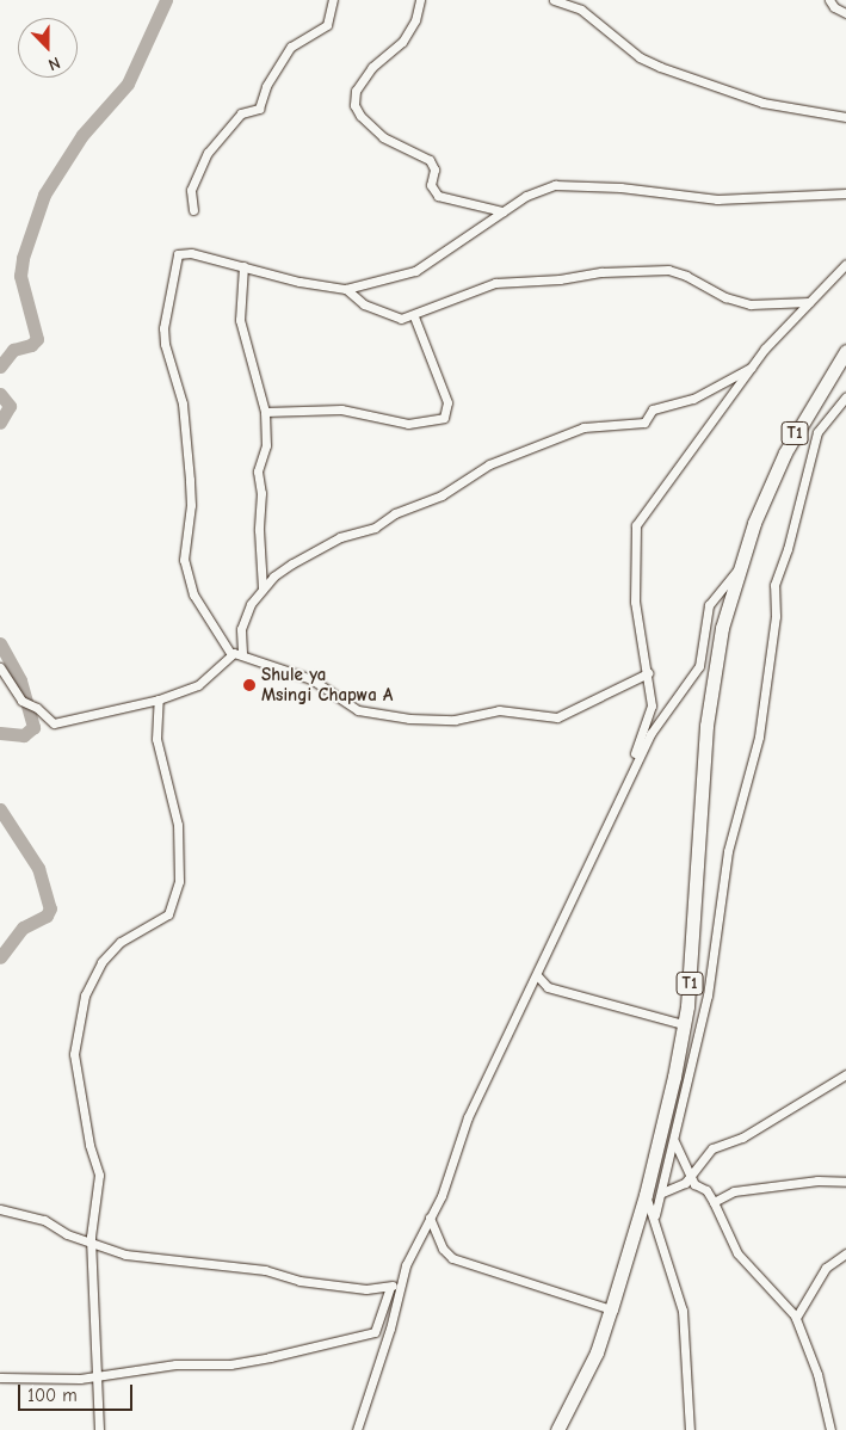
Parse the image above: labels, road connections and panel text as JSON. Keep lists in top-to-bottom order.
{
  "streets": {
    "highway": ["T1"]
  },
  "places": ["Shule ya Msingi Chapwa A"],
  "scale_bar": "100 m",
  "north": "bottom"
}
